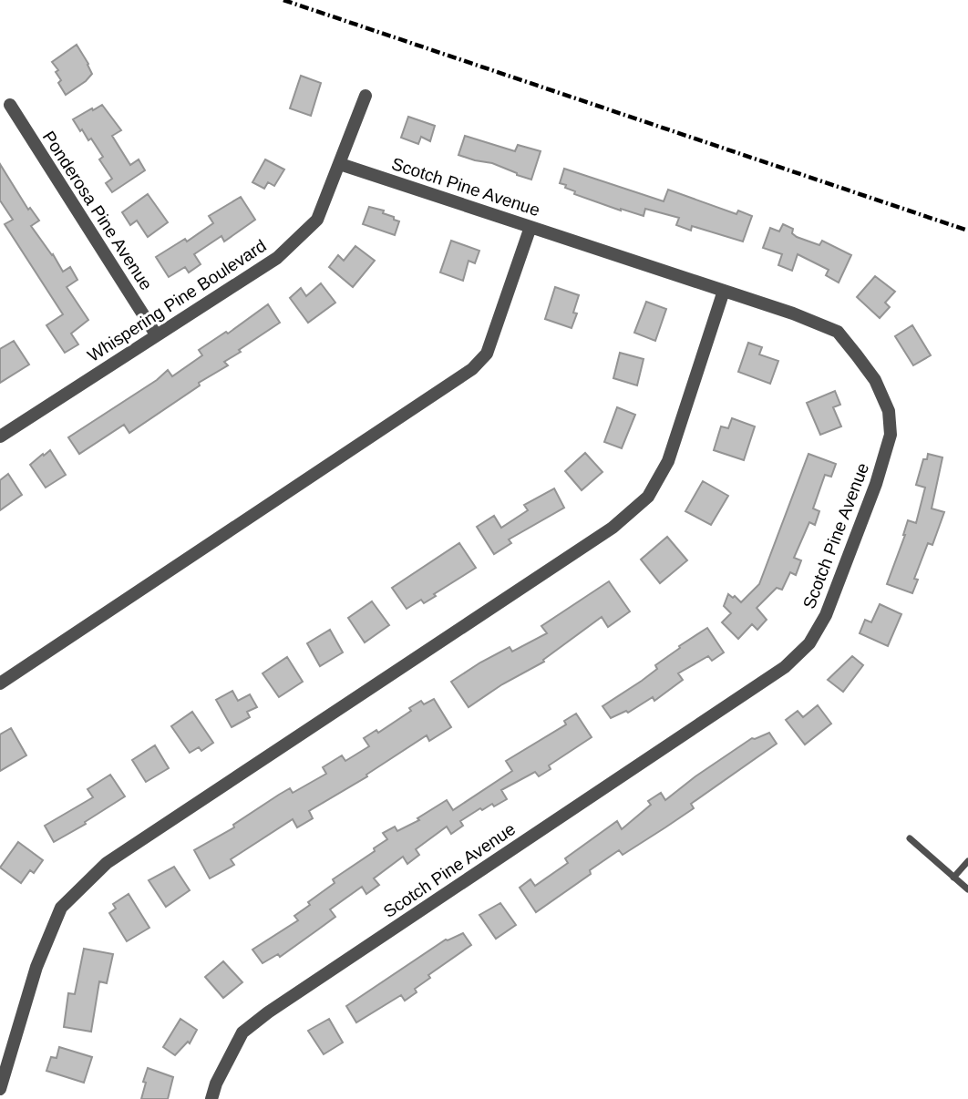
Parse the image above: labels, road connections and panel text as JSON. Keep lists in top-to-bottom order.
{
  "streets": {
    "street": ["Scotch Pine Avenue", "Ponderosa Pine Avenue", "Whispering Pine Boulevard"]
  },
  "crossings": [
    ["Scotch Pine Avenue", "Whispering Pine Boulevard"],
    ["Ponderosa Pine Avenue", "Whispering Pine Boulevard"]
  ]
}
